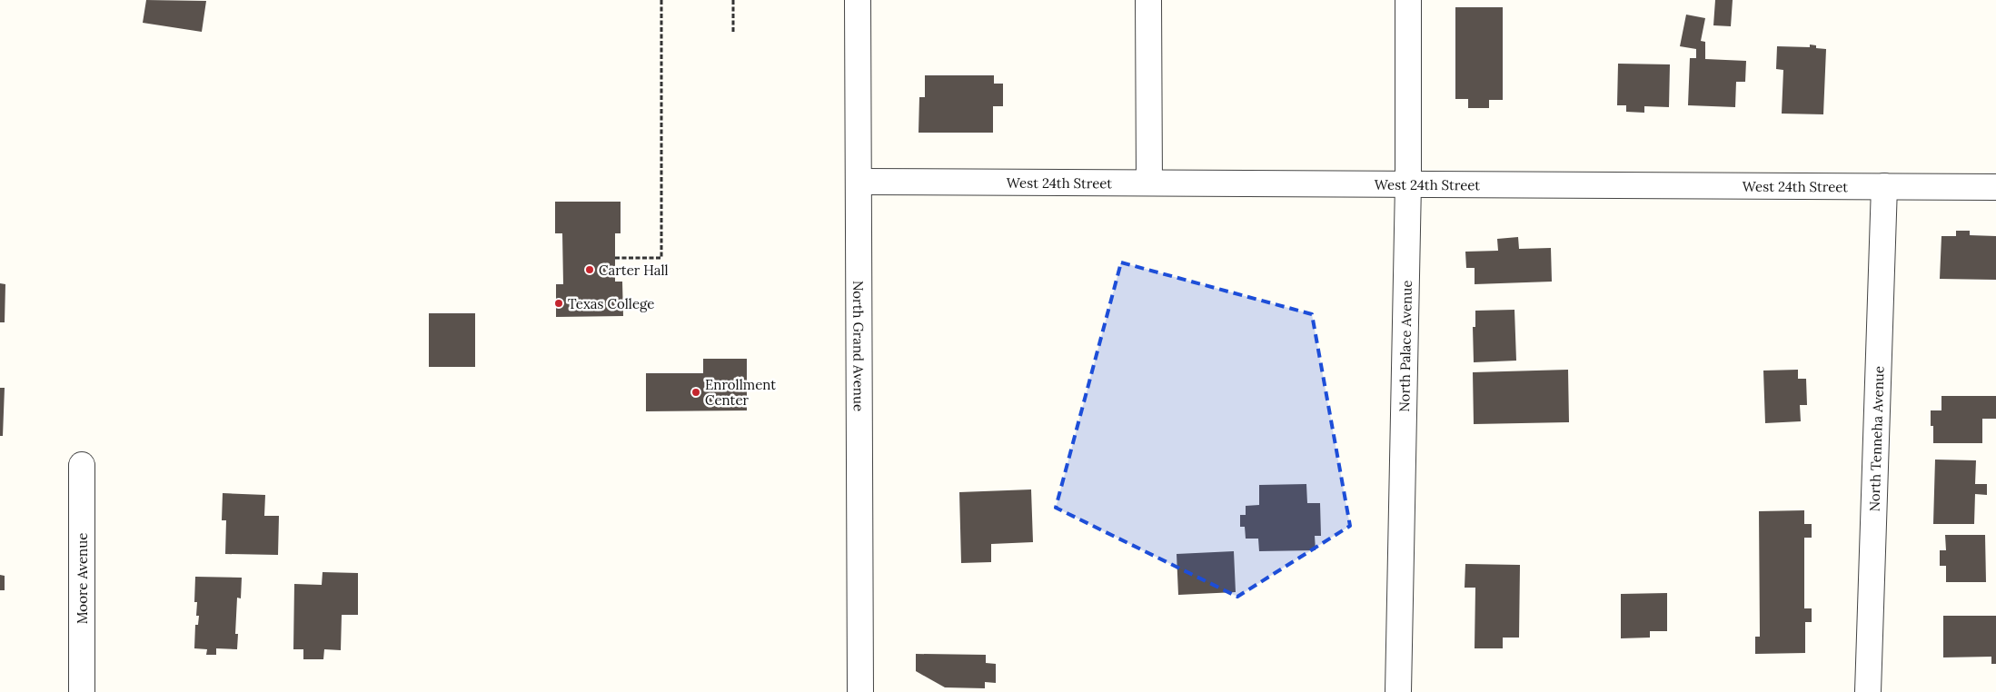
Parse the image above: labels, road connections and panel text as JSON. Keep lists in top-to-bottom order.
{
  "streets": {
    "street": [
      "West 24th Street",
      "North Grand Avenue",
      "North Palace Avenue",
      "North Tenneha Avenue",
      "Moore Avenue"
    ]
  },
  "crossings": [
    ["West 24th Street", "North Grand Avenue"],
    ["West 24th Street", "North Palace Avenue"],
    ["West 24th Street", "North Tenneha Avenue"]
  ],
  "places": ["Carter Hall", "Texas College", "Enrollment Center"]
}
